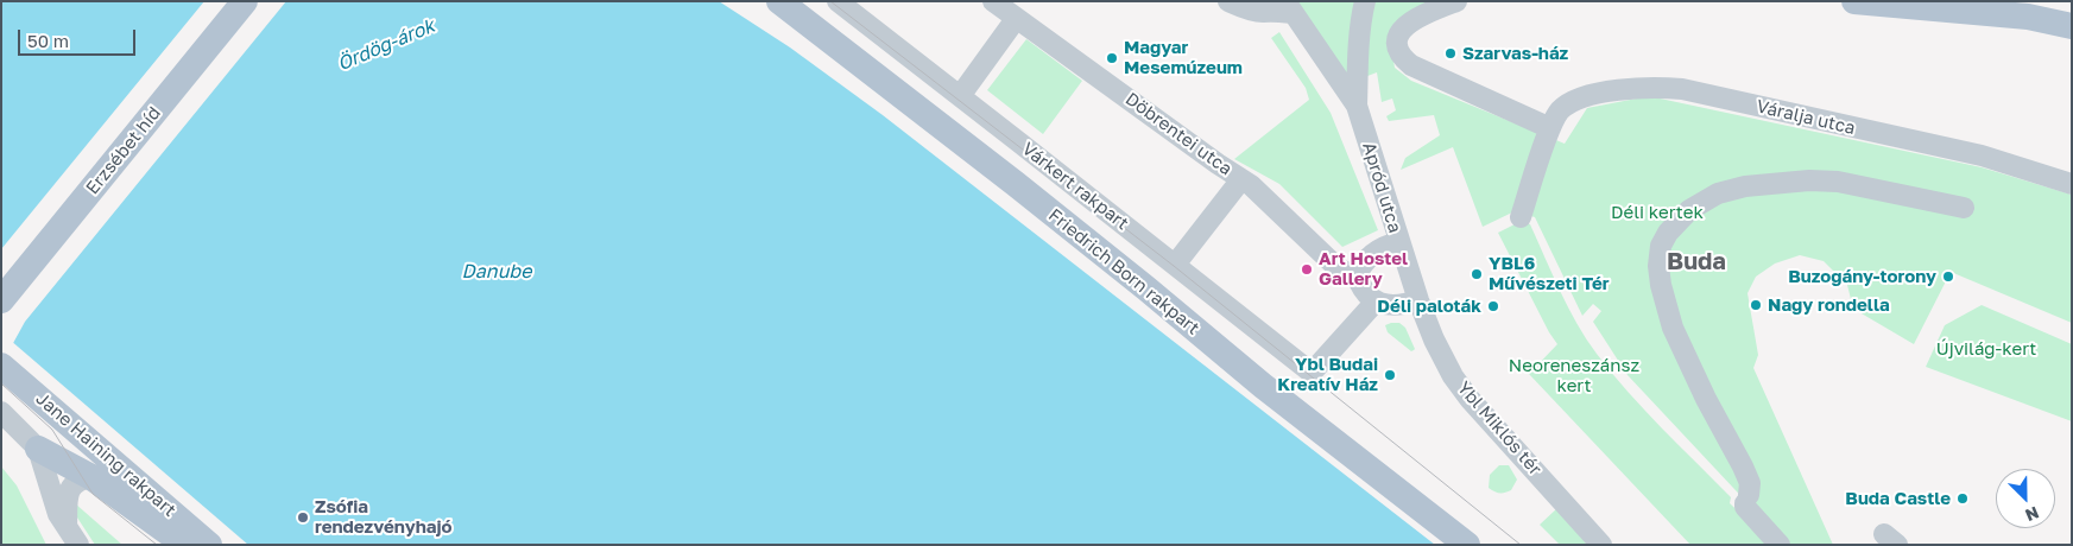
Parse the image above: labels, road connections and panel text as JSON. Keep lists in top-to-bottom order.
{
  "streets": {
    "main road": ["Erzsébet híd", "Friedrich Born rakpart", "Jane Haining rakpart"],
    "street": [
      "Váralja utca",
      "Döbrentei utca",
      "Várkert rakpart",
      "Apród utca",
      "Ybl Miklós tér"
    ]
  },
  "crossings": [
    ["Döbrentei utca", "Várkert rakpart"],
    ["Apród utca", "Ybl Miklós tér"]
  ],
  "districts": ["Buda"],
  "water": ["Ördög-árok", "Danube"],
  "parks": ["Déli kertek", "Újvilág-kert", "Neoreneszánsz kert"],
  "places": [
    "Szarvas-ház",
    "Magyar Mesemúzeum",
    "Art Hostel Gallery",
    "YBL6 Művészeti Tér",
    "Buzogány-torony",
    "Nagy rondella",
    "Déli paloták",
    "Ybl Budai Kreatív Ház",
    "Buda Castle",
    "Zsófia rendezvényhajó"
  ],
  "scale_bar": "50 m",
  "north": "bottom right"
}
